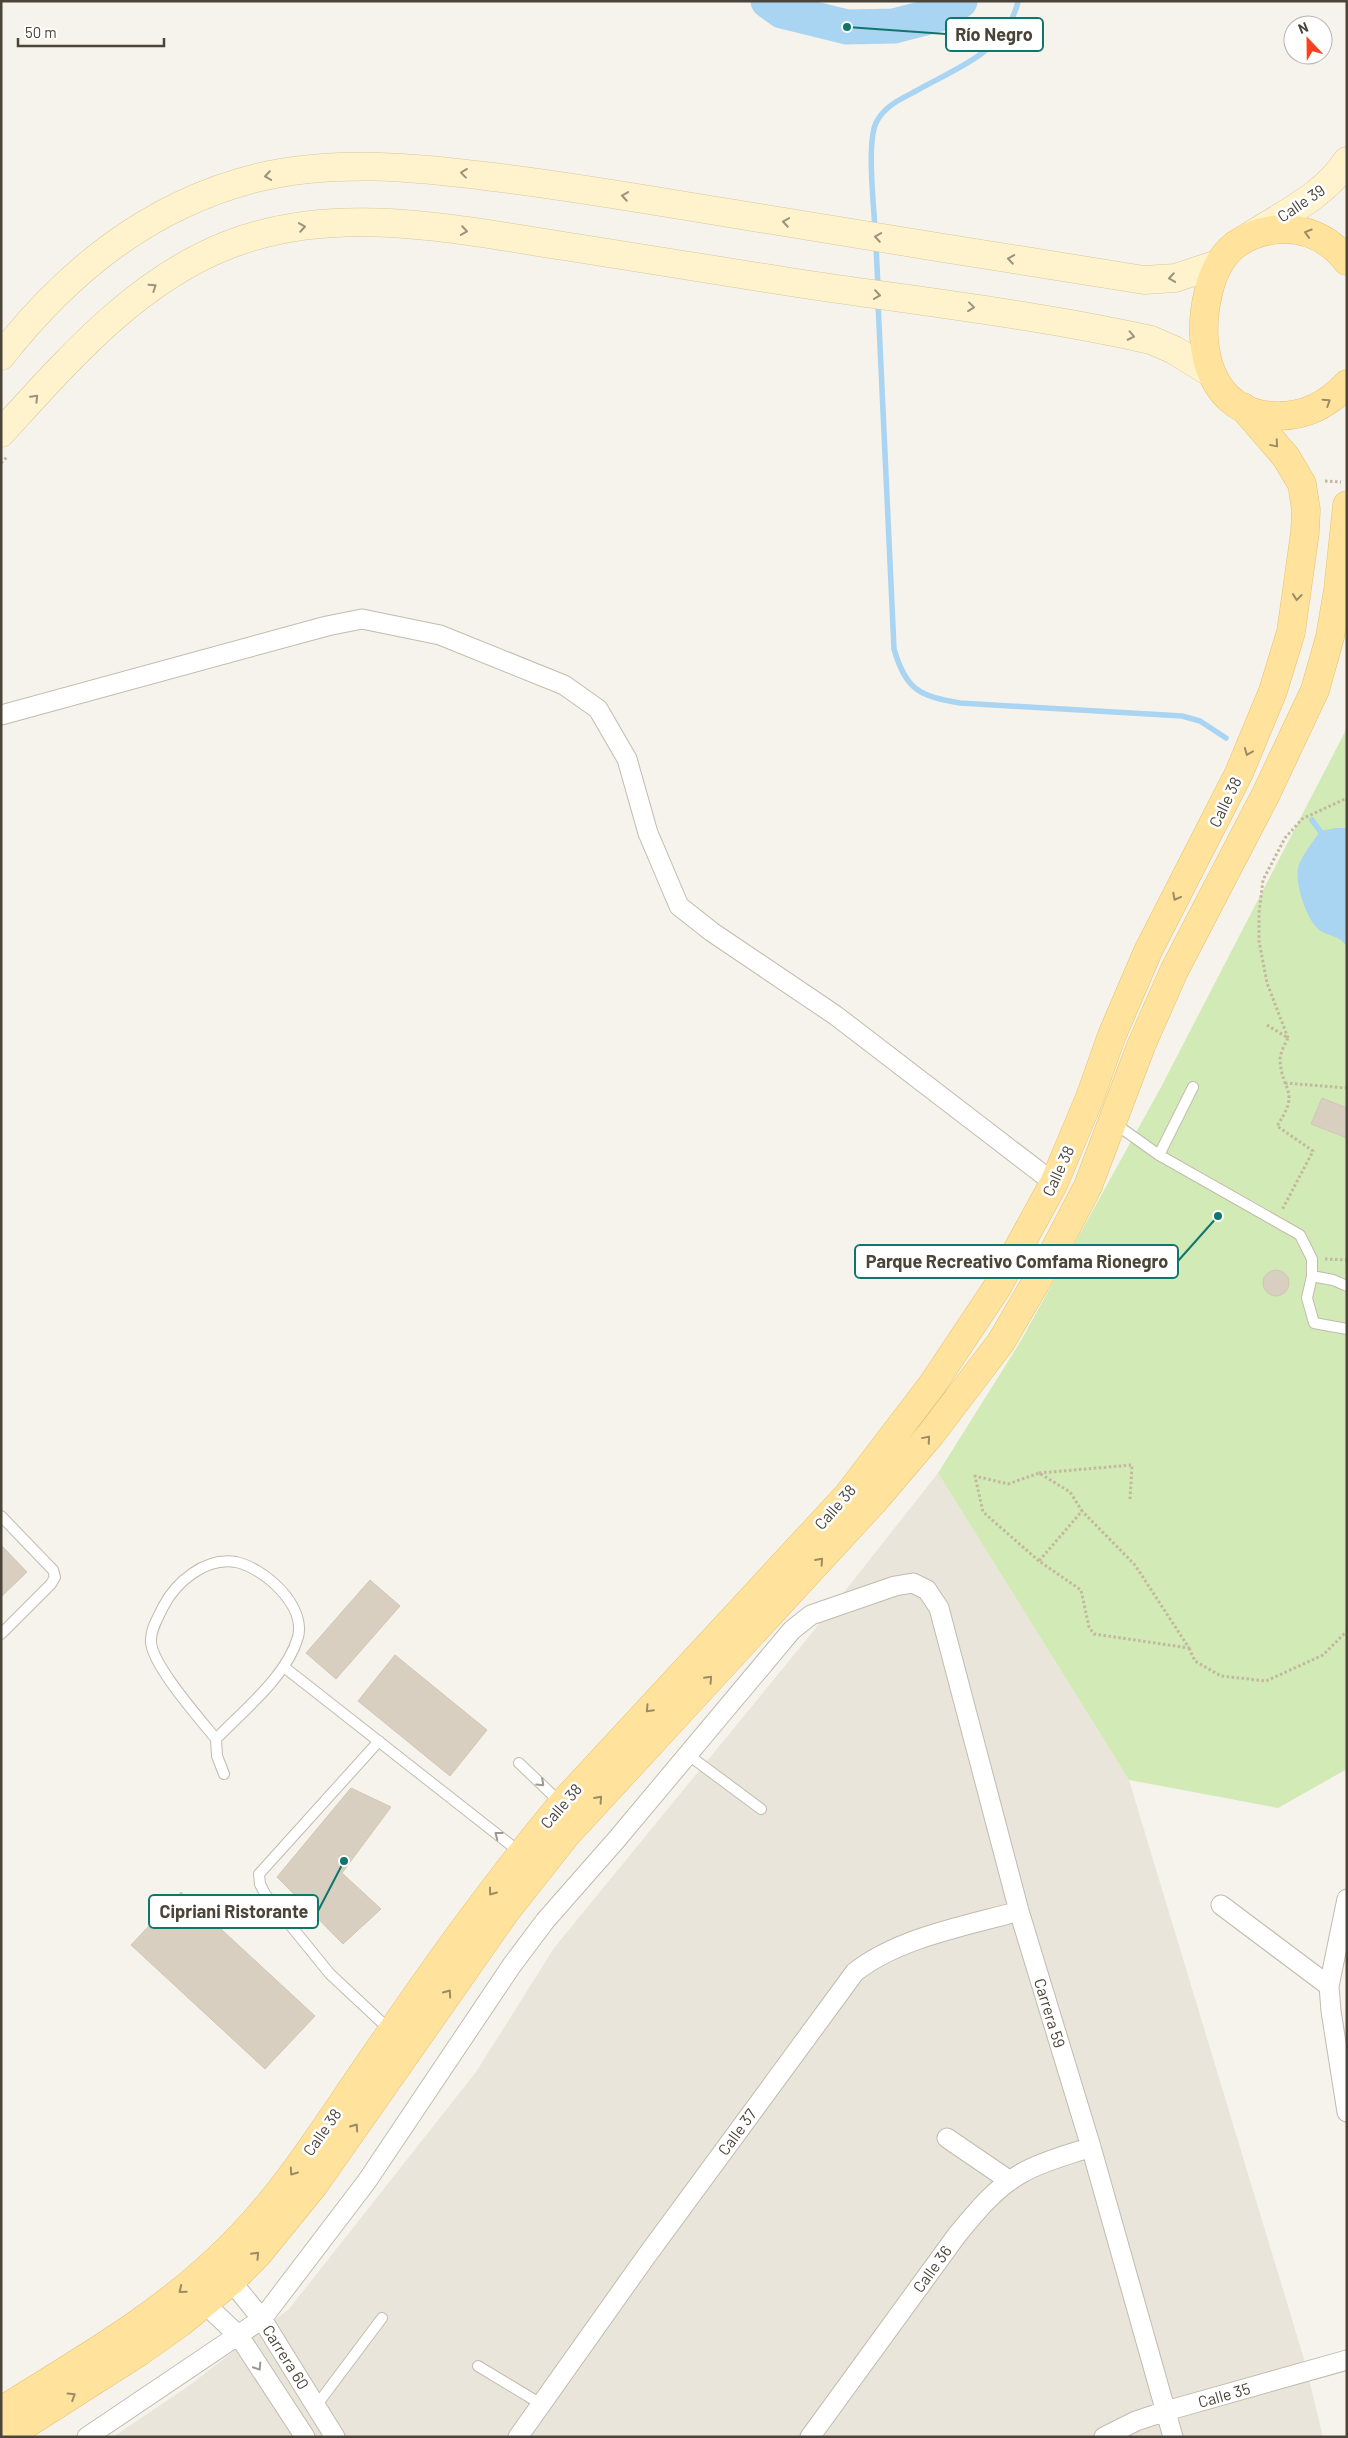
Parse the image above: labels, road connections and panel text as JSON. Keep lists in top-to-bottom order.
{
  "streets": {
    "main road": ["Calle 38"],
    "street": [
      "Calle 39",
      "Carrera 59",
      "Calle 37",
      "Calle 36",
      "Carrera 60",
      "Calle 35"
    ]
  },
  "crossings": [
    ["Calle 38", "Carrera 60"],
    ["Carrera 59", "Calle 37"],
    ["Carrera 59", "Calle 36"],
    ["Carrera 59", "Calle 35"]
  ],
  "places": ["Río Negro", "Parque Recreativo Comfama Rionegro", "Cipriani Ristorante"],
  "scale_bar": "50 m",
  "north": "top"
}
